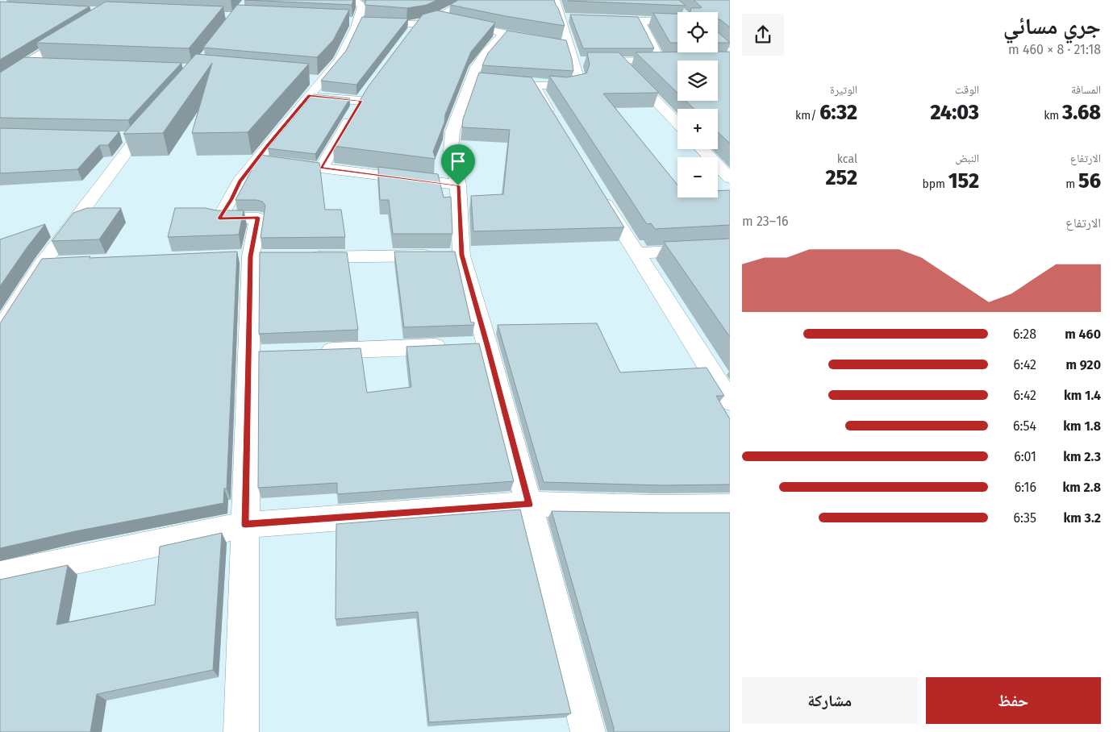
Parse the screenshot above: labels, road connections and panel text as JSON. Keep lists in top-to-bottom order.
{
  "page": {
    "heading": ["جري مسائي", "21:18 · 8 × 460 m"],
    "map_buttons": ["+", "−"],
    "stats": [
      ["المسافة", "3.68 km"],
      ["الوقت", "24:03"],
      ["الوتيرة", "6:32 /km"],
      ["الارتفاع", "56 m"],
      ["النبض", "152 bpm"],
      ["kcal", "252"]
    ],
    "chart": ["الارتفاع", "16–23 m"],
    "list": [
      {
        "name": "460 m",
        "note": "6:28"
      },
      {
        "name": "920 m",
        "note": "6:42"
      },
      {
        "name": "1.4 km",
        "note": "6:42"
      },
      {
        "name": "1.8 km",
        "note": "6:54"
      },
      {
        "name": "2.3 km",
        "note": "6:01"
      },
      {
        "name": "2.8 km",
        "note": "6:16"
      },
      {
        "name": "3.2 km",
        "note": "6:35"
      }
    ],
    "buttons": ["حفظ", "مشاركة"]
  }
}
